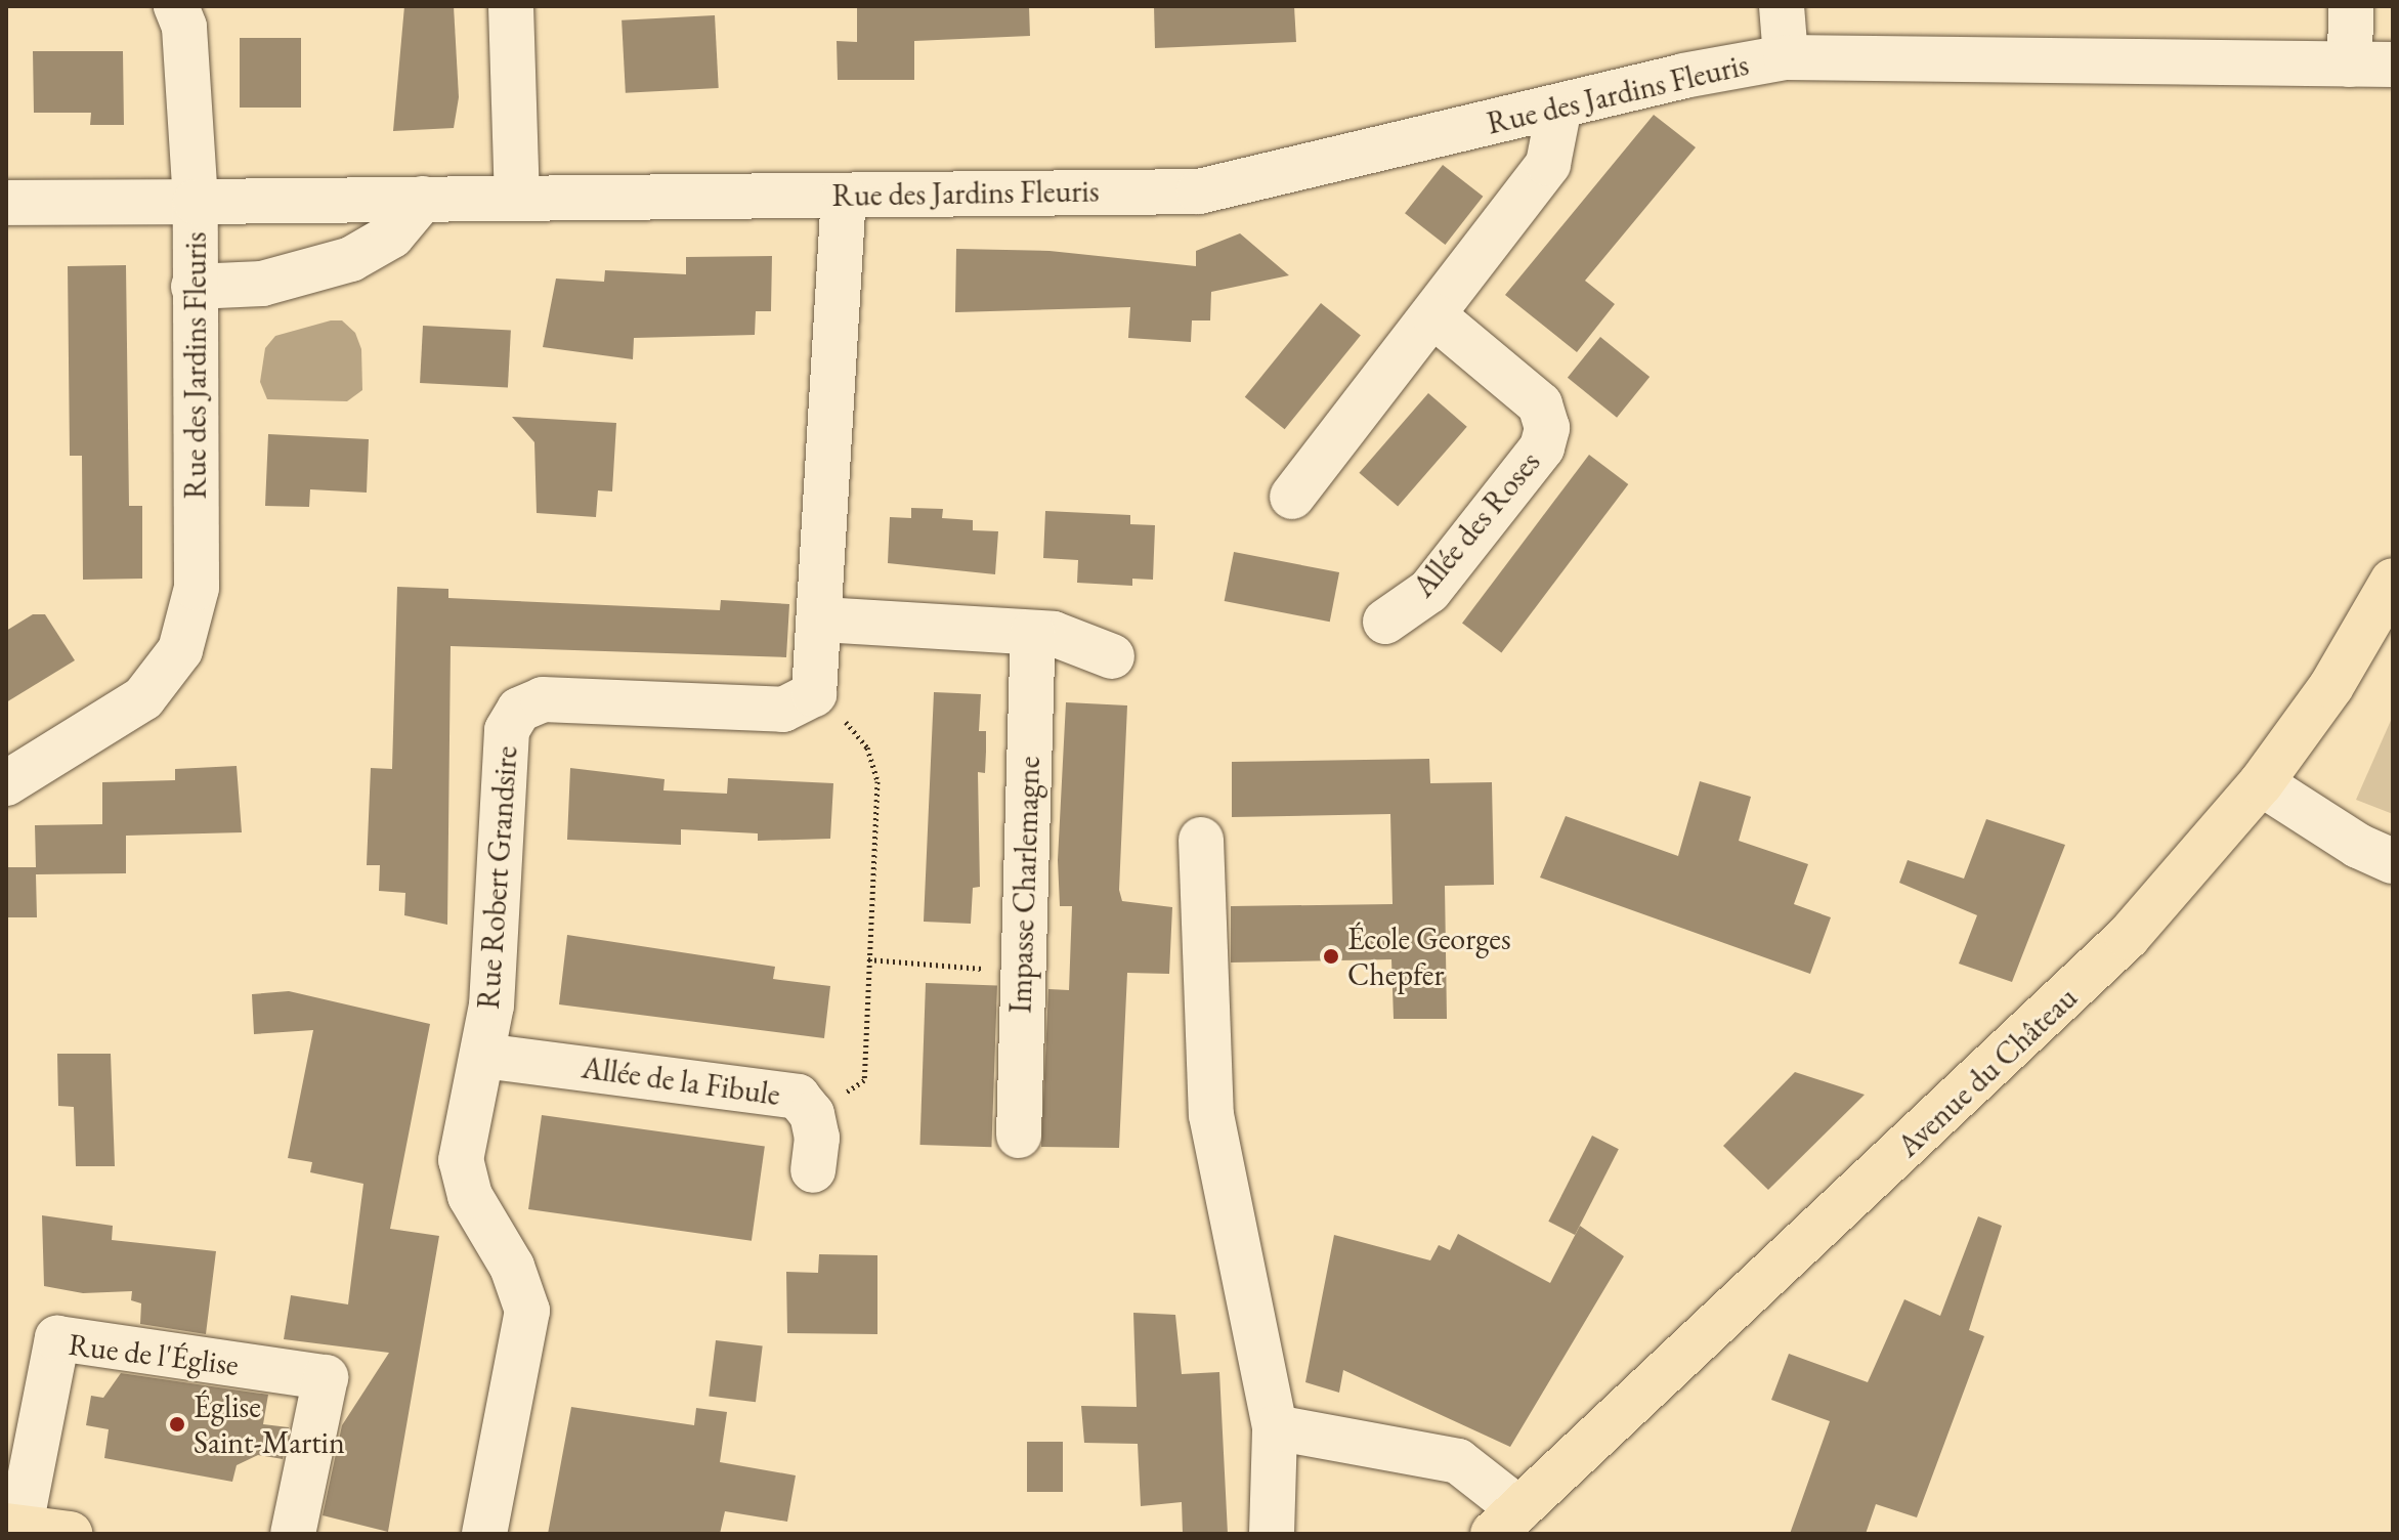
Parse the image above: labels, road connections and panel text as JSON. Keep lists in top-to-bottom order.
{
  "streets": {
    "main road": ["Avenue du Château"],
    "street": [
      "Rue des Jardins Fleuris",
      "Allée des Roses",
      "Rue Robert Grandsire",
      "Impasse Charlemagne",
      "Allée de la Fibule",
      "Rue de l'Église"
    ]
  },
  "crossings": [
    ["Rue Robert Grandsire", "Allée de la Fibule"]
  ],
  "places": ["École Georges Chepfer", "Église Saint-Martin"]
}
